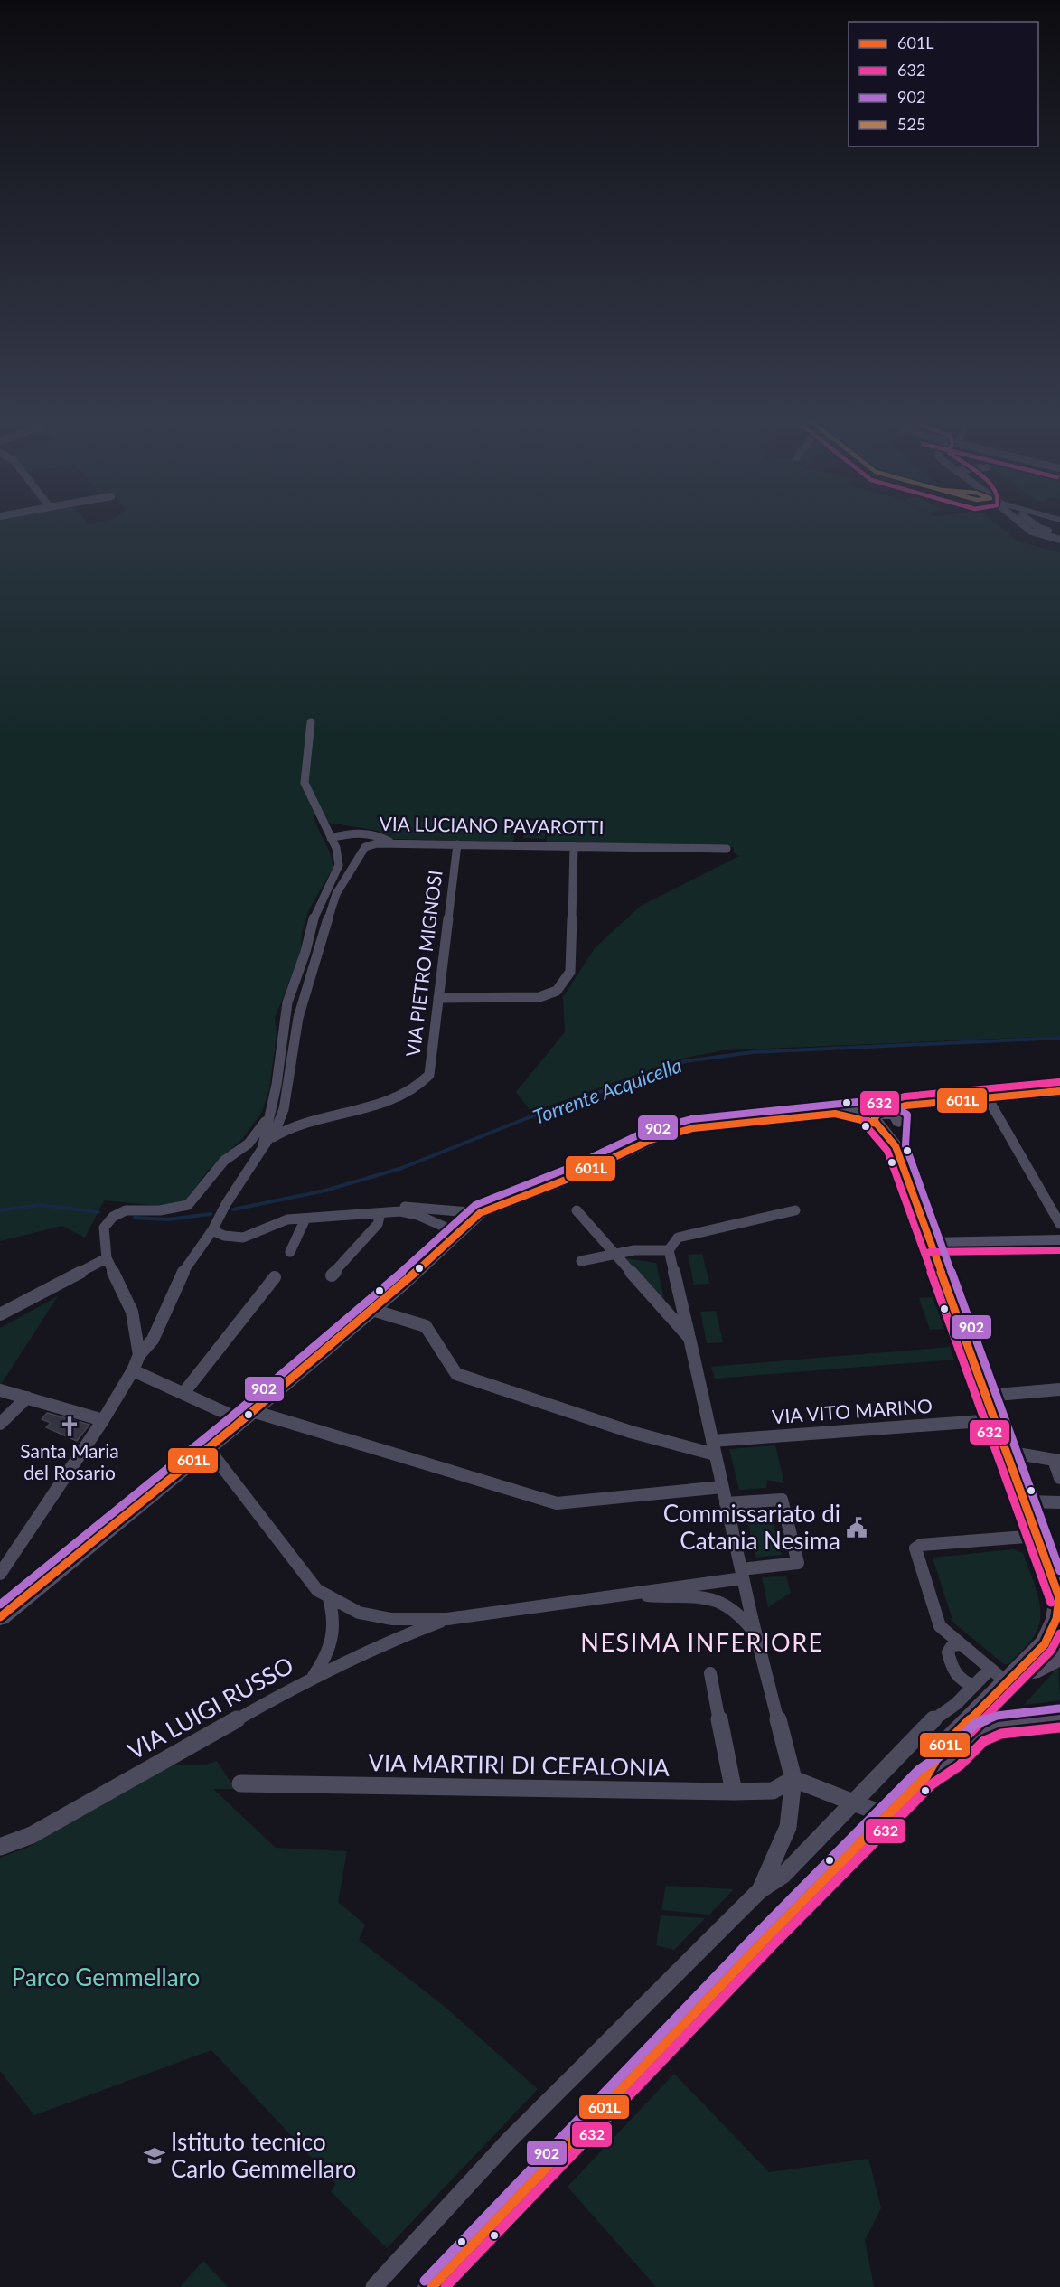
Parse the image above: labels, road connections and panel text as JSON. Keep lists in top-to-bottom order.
{
  "streets": {
    "street": [
      "VIA LUCIANO PAVAROTTI",
      "VIA PIETRO MIGNOSI",
      "VIA VITO MARINO",
      "VIA LUIGI RUSSO",
      "VIA MARTIRI DI CEFALONIA"
    ]
  },
  "crossings": [
    ["VIA LUCIANO PAVAROTTI", "VIA PIETRO MIGNOSI"]
  ],
  "districts": ["NESIMA INFERIORE"],
  "water": ["Torrente Acquicella"],
  "parks": ["Parco Gemmellaro"],
  "places": {
    "church": ["Santa Maria del Rosario"],
    "public building": ["Commissariato di Catania Nesima"],
    "school or university": ["Istituto tecnico Carlo Gemmellaro"]
  },
  "lines": ["transit line 632", "transit line 601L", "transit line 902"],
  "legend": [
    "601L",
    "632",
    "902",
    "525"
  ]
}
